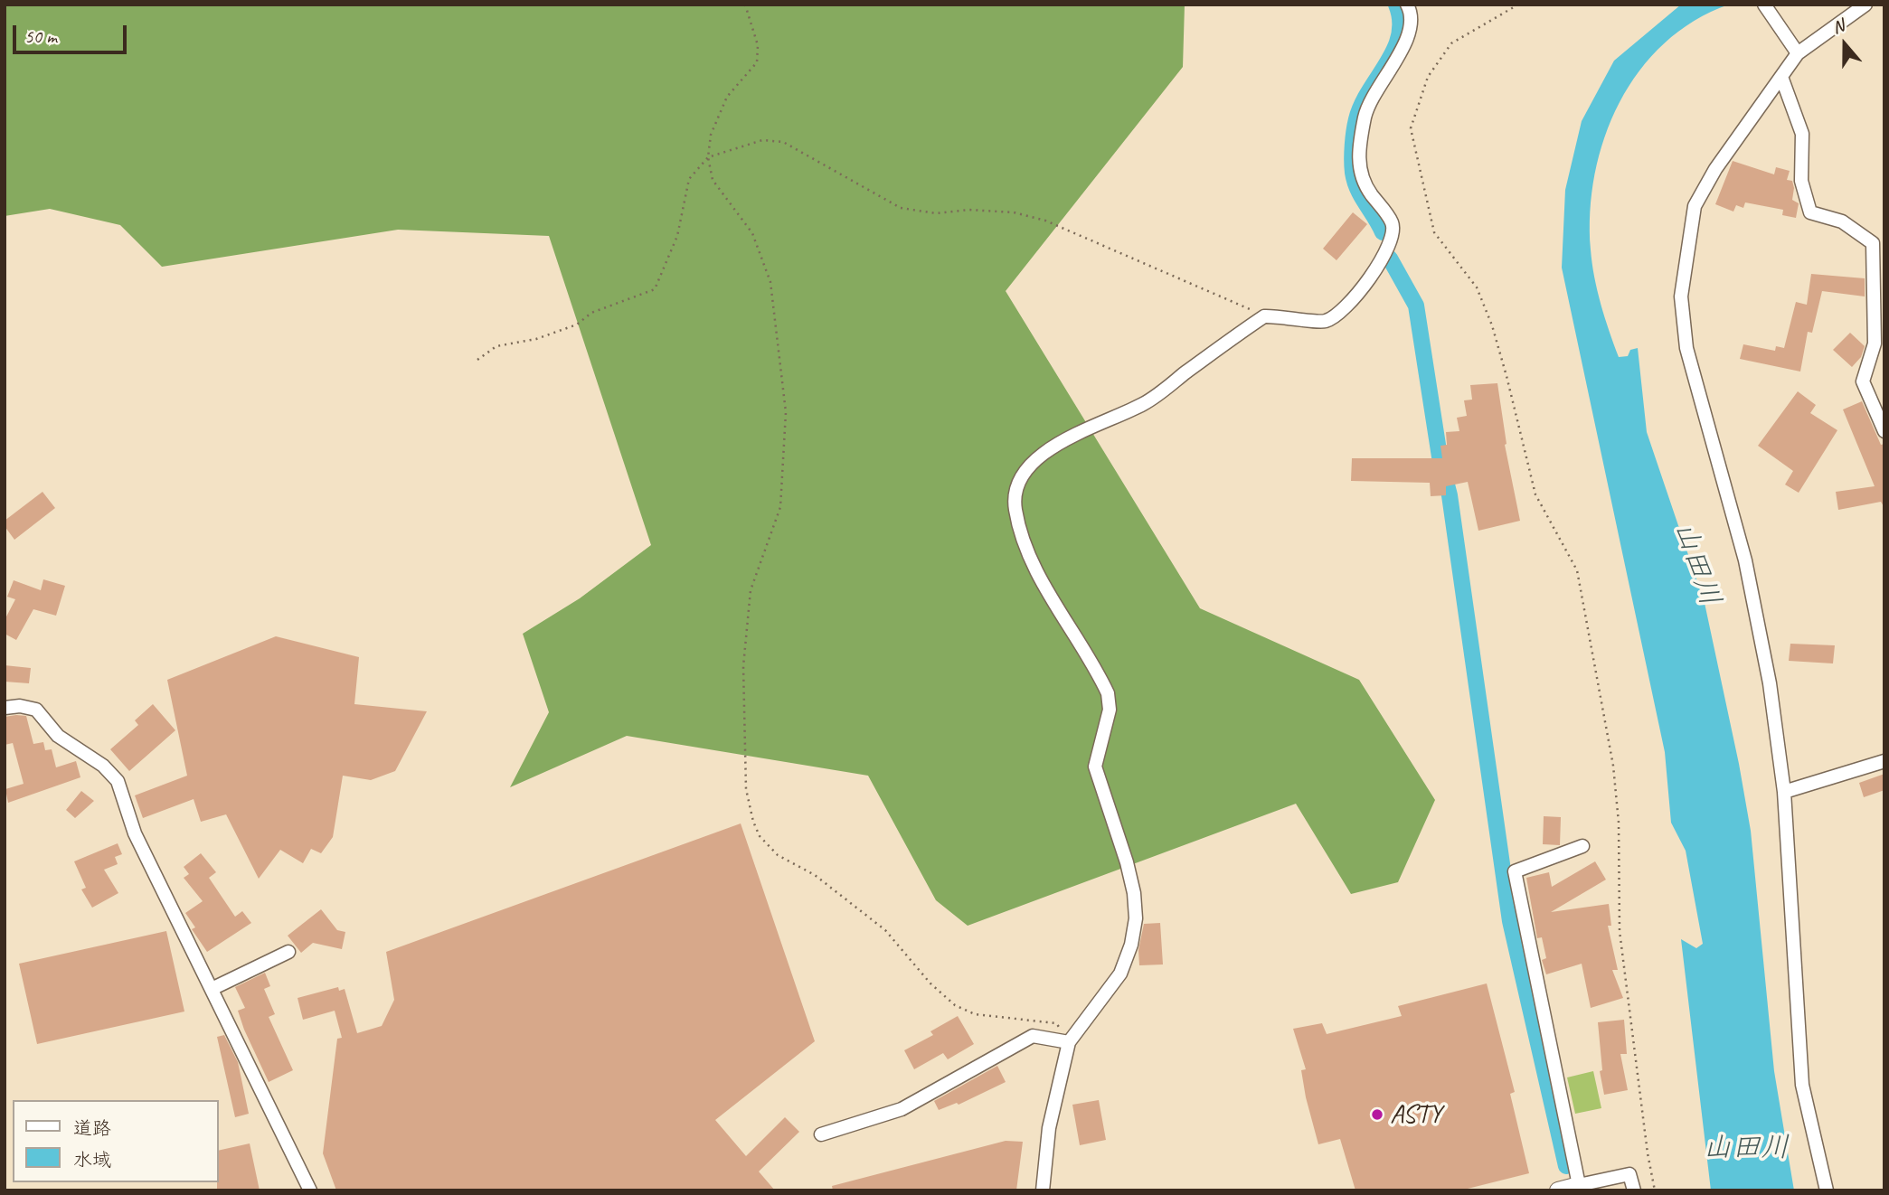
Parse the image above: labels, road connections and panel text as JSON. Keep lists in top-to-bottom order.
{
  "water": ["山田川"],
  "places": ["ASTY"],
  "legend": ["道路", "水域"],
  "scale_bar": "50 m",
  "north": "top"
}
